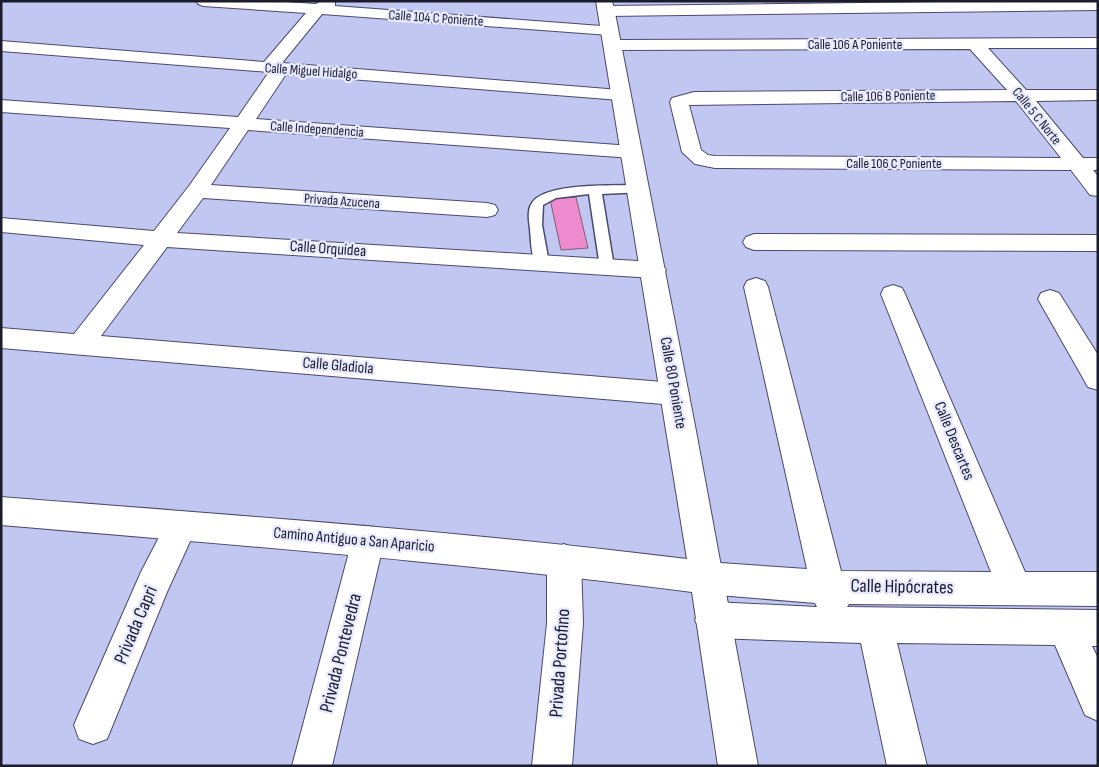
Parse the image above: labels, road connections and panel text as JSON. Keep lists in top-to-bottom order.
{
  "streets": {
    "street": [
      "Calle 104 C Poniente",
      "Calle 106 A Poniente",
      "Calle Miguel Hidalgo",
      "Calle 106 B Poniente",
      "Calle 5 C Norte",
      "Calle Independencia",
      "Calle 106 C Poniente",
      "Privada Azucena",
      "Calle Orquídea",
      "Calle Gladiola",
      "Calle 80 Poniente",
      "Calle Descartes",
      "Camino Antiguo a San Aparicio",
      "Calle Hipócrates",
      "Privada Capri",
      "Privada Pontevedra",
      "Privada Portofino"
    ]
  },
  "crossings": [
    ["Calle 104 C Poniente", "Calle 106 A Poniente"],
    ["Calle 104 C Poniente", "Calle 80 Poniente"],
    ["Calle 106 A Poniente", "Calle 5 C Norte"],
    ["Calle 106 A Poniente", "Calle 80 Poniente"],
    ["Calle Miguel Hidalgo", "Calle 80 Poniente"],
    ["Calle 106 B Poniente", "Calle 5 C Norte"],
    ["Calle 106 B Poniente", "Calle 106 C Poniente"],
    ["Calle 5 C Norte", "Calle 106 C Poniente"],
    ["Calle Independencia", "Calle 80 Poniente"],
    ["Calle Orquídea", "Calle 80 Poniente"],
    ["Calle Gladiola", "Calle 80 Poniente"],
    ["Calle 80 Poniente", "Camino Antiguo a San Aparicio"],
    ["Calle 80 Poniente", "Calle Hipócrates"],
    ["Calle Descartes", "Calle Hipócrates"],
    ["Camino Antiguo a San Aparicio", "Calle Hipócrates"],
    ["Camino Antiguo a San Aparicio", "Privada Capri"],
    ["Camino Antiguo a San Aparicio", "Privada Pontevedra"],
    ["Camino Antiguo a San Aparicio", "Privada Portofino"]
  ]
}
